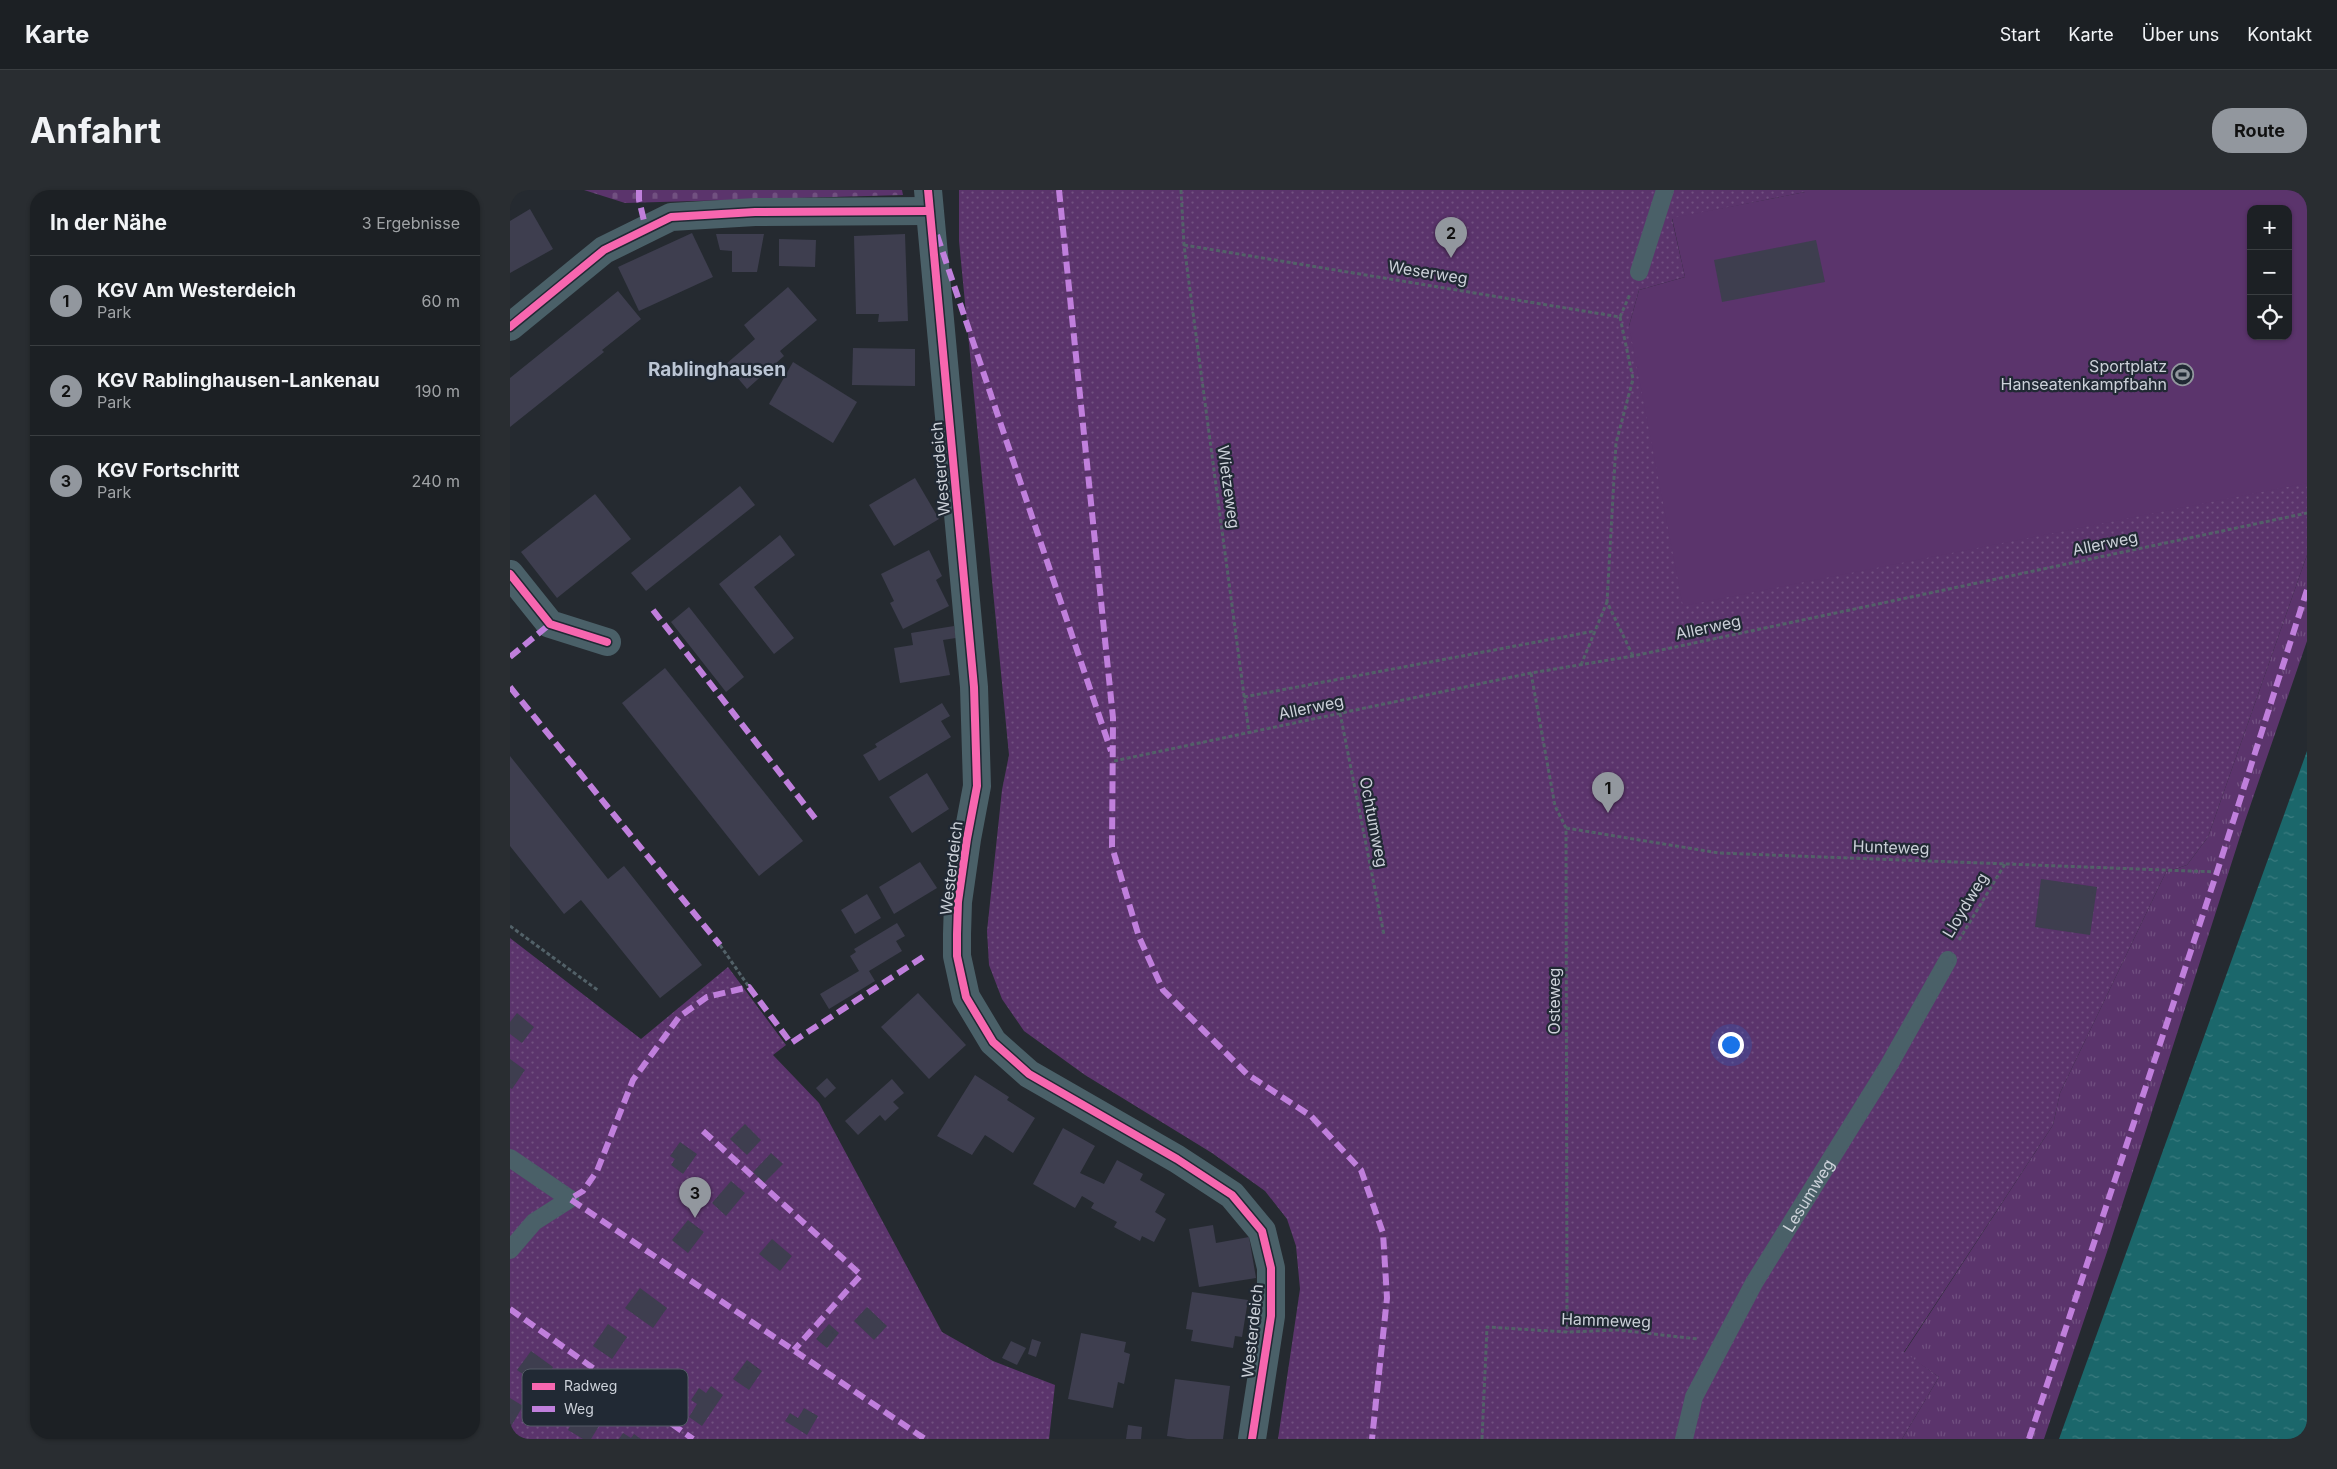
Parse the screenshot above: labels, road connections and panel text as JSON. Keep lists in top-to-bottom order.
{
  "streets": {
    "street": ["Westerdeich"],
    "lane": ["Lesumweg"],
    "path": [
      "Weserweg",
      "Wietzeweg",
      "Allerweg",
      "Ochtumweg",
      "Hunteweg",
      "Lloydweg",
      "Osteweg",
      "Hammeweg"
    ]
  },
  "crossings": [
    ["Weserweg", "Wietzeweg"],
    ["Wietzeweg", "Allerweg"],
    ["Allerweg", "Ochtumweg"],
    ["Allerweg", "Osteweg"],
    ["Hunteweg", "Lloydweg"],
    ["Hunteweg", "Osteweg"],
    ["Lloydweg", "Lesumweg"],
    ["Osteweg", "Hammeweg"],
    ["Lesumweg", "Hammeweg"]
  ],
  "districts": ["Rablinghausen"],
  "places": {
    "sports": ["Sportplatz Hanseatenkampfbahn"]
  },
  "legend": ["Radweg", "Weg"],
  "page": {
    "header": "Karte",
    "nav": [
      "Start",
      "Karte",
      "Über uns",
      "Kontakt"
    ],
    "buttons": "Route",
    "title": "Anfahrt",
    "heading": ["In der Nähe", "3 Ergebnisse"],
    "map_buttons": ["+", "−"],
    "pins": ["2", "1", "3"],
    "list": [
      {
        "mark": "1",
        "name": "KGV Am Westerdeich",
        "note": "Park",
        "value": "60 m"
      },
      {
        "mark": "2",
        "name": "KGV Rablinghausen-Lankenau",
        "note": "Park",
        "value": "190 m"
      },
      {
        "mark": "3",
        "name": "KGV Fortschritt",
        "note": "Park",
        "value": "240 m"
      }
    ]
  }
}
